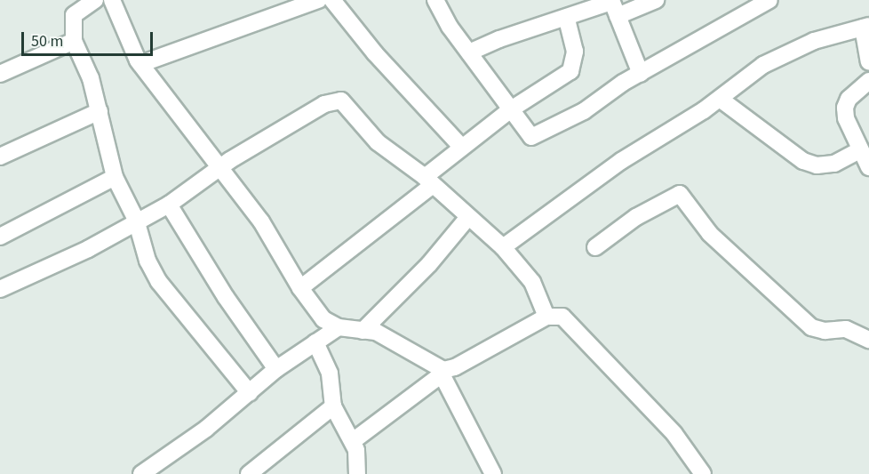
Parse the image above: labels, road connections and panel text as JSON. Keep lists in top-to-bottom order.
{
  "scale_bar": "50 m"
}
